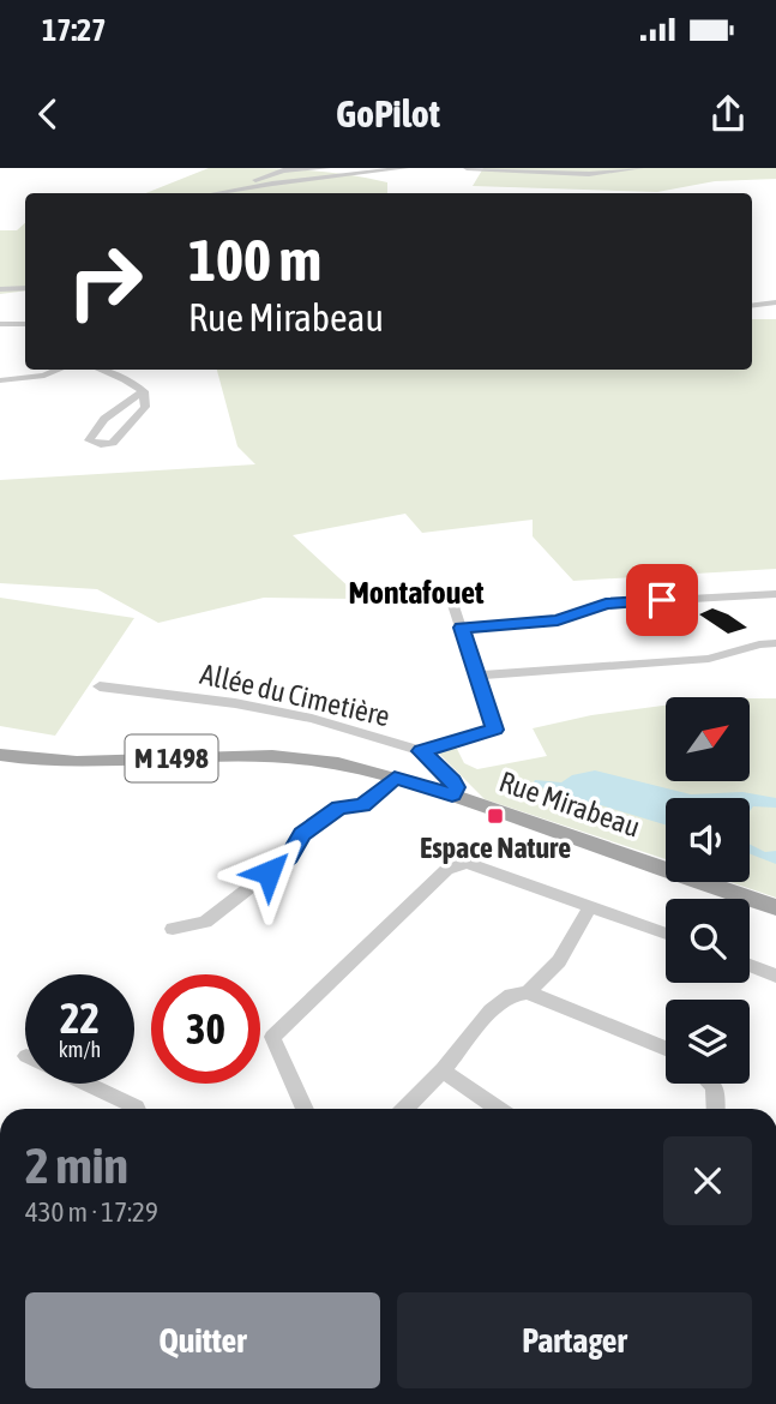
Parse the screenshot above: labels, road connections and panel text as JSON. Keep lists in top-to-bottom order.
{
  "streets": {
    "main road": ["M 1498", "Rue Mirabeau"],
    "street": ["Allée du Cimetière"]
  },
  "crossings": [
    ["Allée du Cimetière", "Rue Mirabeau"],
    ["M 1498", "Rue Mirabeau"]
  ],
  "districts": ["Montafouet"],
  "places": {
    "transit": ["Espace Nature"]
  },
  "north": "top right",
  "page": {
    "status": "17:27",
    "header": "GoPilot",
    "turn": ["100 m", "Rue Mirabeau"],
    "speed": "22 km/h",
    "limit": "30",
    "heading": ["2 min", "430 m · 17:29"],
    "buttons": ["Quitter", "Partager"]
  }
}
